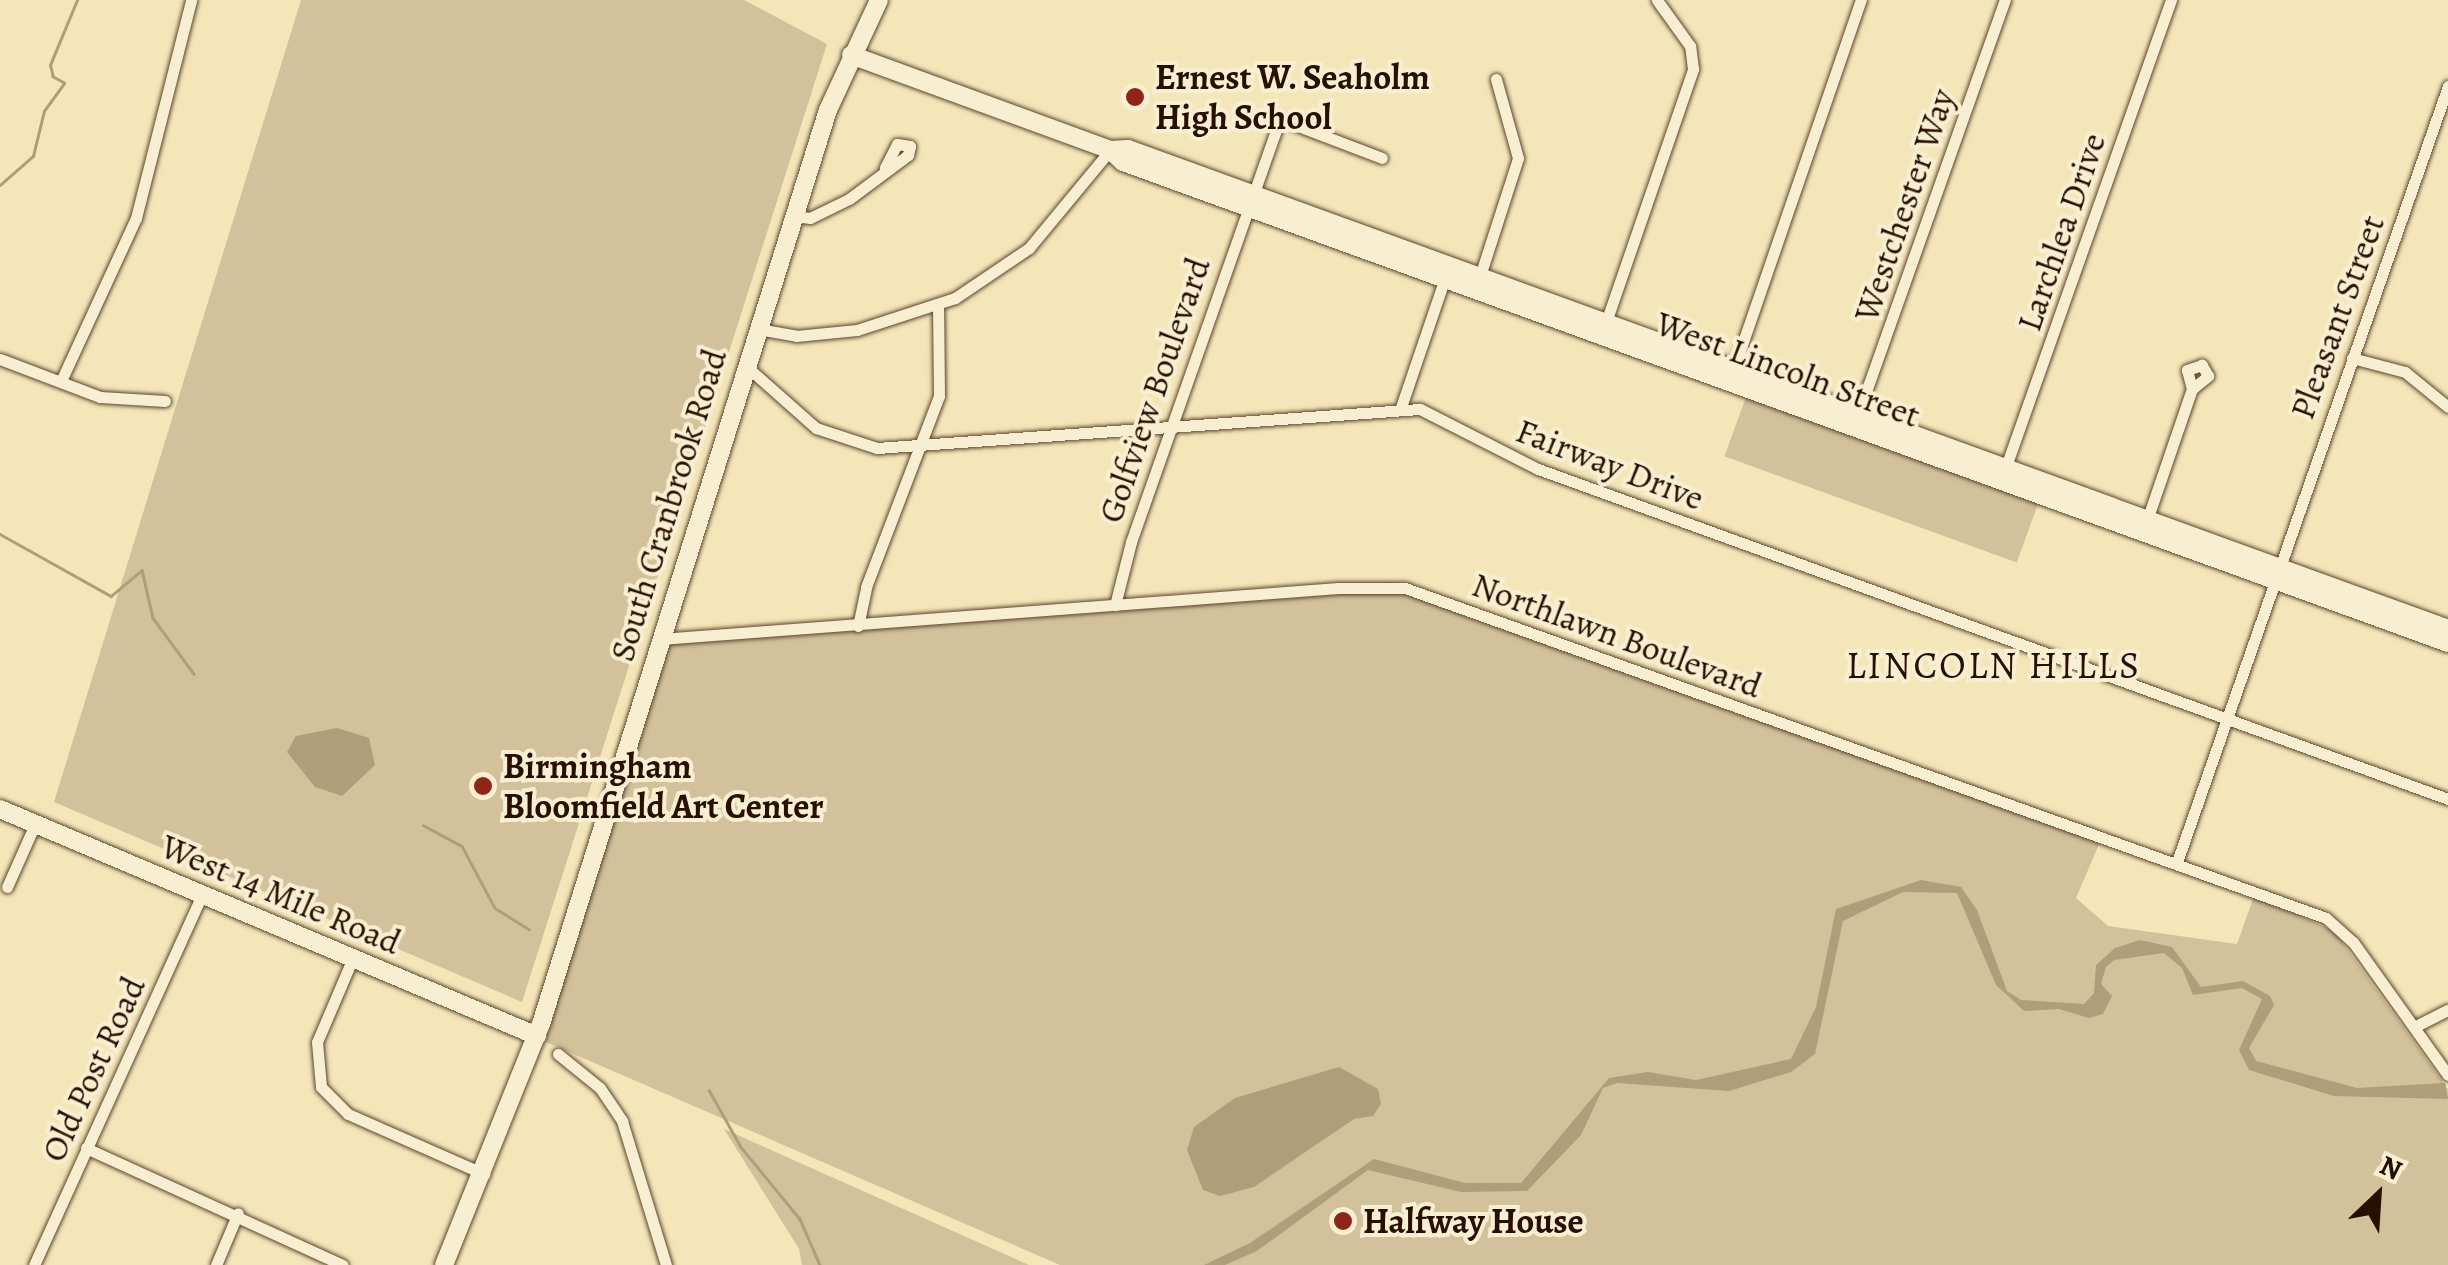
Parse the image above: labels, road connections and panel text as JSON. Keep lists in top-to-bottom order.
{
  "streets": {
    "street": [
      "Westchester Way",
      "Larchlea Drive",
      "Pleasant Street",
      "West Lincoln Street",
      "Golfview Boulevard",
      "Fairway Drive",
      "South Cranbrook Road",
      "Northlawn Boulevard",
      "West 14 Mile Road",
      "Old Post Road"
    ]
  },
  "crossings": [
    ["Westchester Way", "West Lincoln Street"],
    ["Larchlea Drive", "West Lincoln Street"],
    ["Pleasant Street", "West Lincoln Street"],
    ["Pleasant Street", "Fairway Drive"],
    ["Pleasant Street", "Northlawn Boulevard"],
    ["West Lincoln Street", "Golfview Boulevard"],
    ["West Lincoln Street", "South Cranbrook Road"],
    ["Golfview Boulevard", "Fairway Drive"],
    ["Golfview Boulevard", "Northlawn Boulevard"],
    ["Fairway Drive", "South Cranbrook Road"],
    ["South Cranbrook Road", "Northlawn Boulevard"],
    ["South Cranbrook Road", "West 14 Mile Road"],
    ["West 14 Mile Road", "Old Post Road"]
  ],
  "districts": ["LINCOLN HILLS"],
  "places": ["Ernest W. Seaholm High School", "Birmingham Bloomfield Art Center", "Halfway House"],
  "north": "top right"
}
